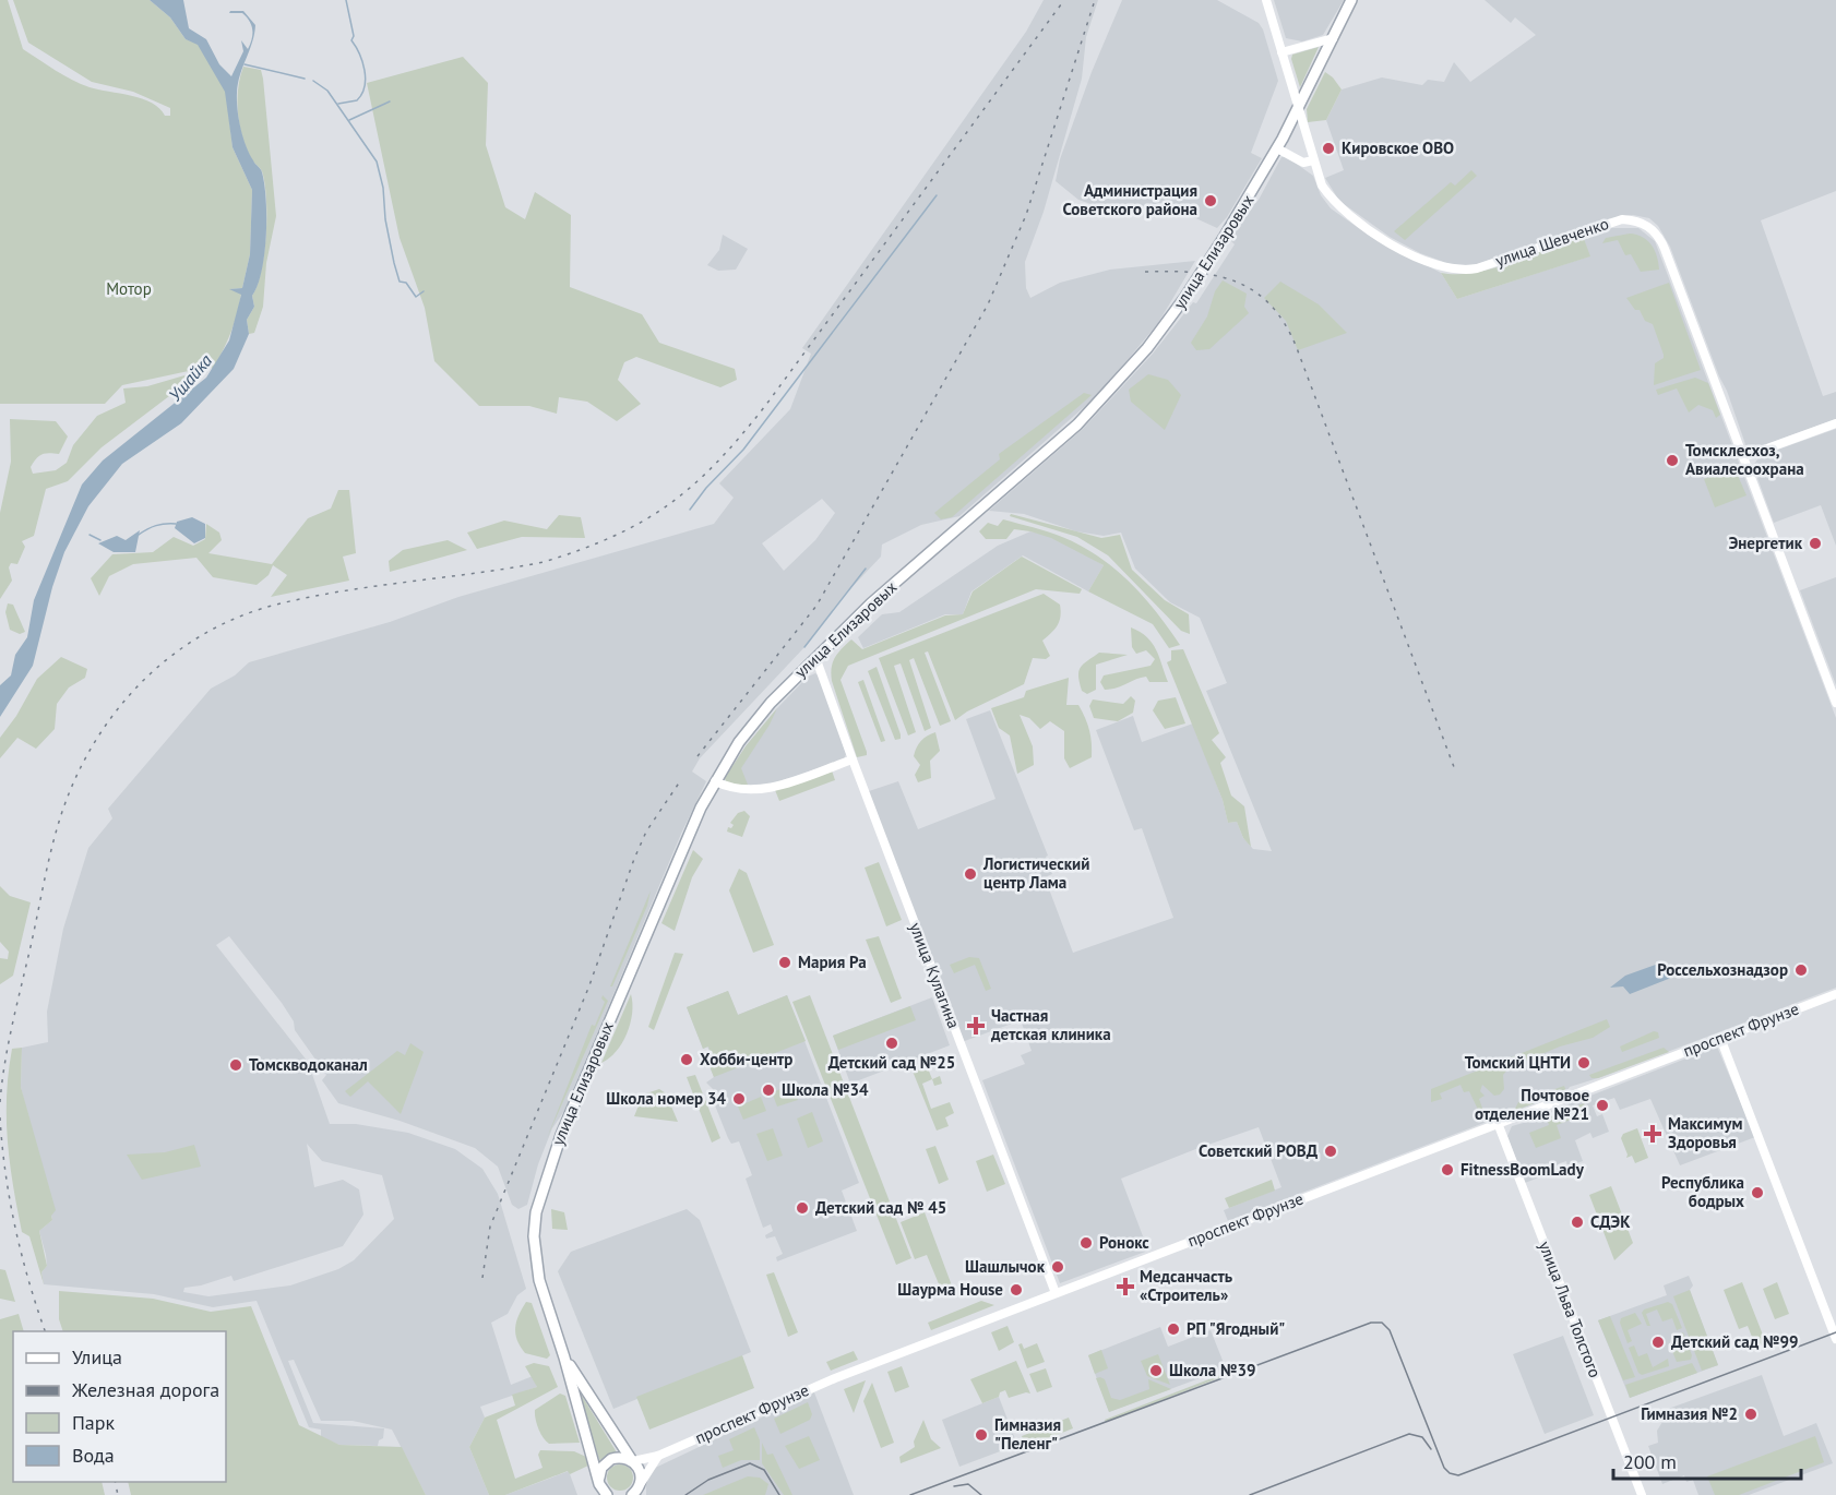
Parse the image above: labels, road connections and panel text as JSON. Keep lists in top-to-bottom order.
{
  "streets": {
    "main road": ["улица Елизаровых"],
    "street": [
      "улица Шевченко",
      "улица Кулагина",
      "проспект Фрунзе",
      "улица Льва Толстого"
    ]
  },
  "crossings": [
    ["улица Шевченко", "улица Елизаровых"],
    ["улица Елизаровых", "улица Кулагина"],
    ["улица Елизаровых", "проспект Фрунзе"],
    ["улица Кулагина", "проспект Фрунзе"],
    ["проспект Фрунзе", "улица Льва Толстого"]
  ],
  "water": ["Ушайка"],
  "parks": ["Мотор"],
  "places": {
    "other": [
      "Кировское ОВО",
      "Администрация Советского района",
      "Томсклесхоз, Авиалесоохрана",
      "Энергетик",
      "Логистический центр Лама",
      "Мария Ра",
      "Россельхознадзор",
      "Детский сад №25",
      "Хобби-центр",
      "Томский ЦНТИ",
      "Томскводоканал",
      "Школа №34",
      "Школа номер 34",
      "Почтовое отделение №21",
      "Советский РОВД",
      "FitnessBoomLady",
      "Республика бодрых",
      "Детский сад № 45",
      "СДЭК",
      "Ронокс",
      "Шашлычок",
      "Шаурма House",
      "РП \"Ягодный\"",
      "Детский сад №99",
      "Школа №39",
      "Гимназия №2",
      "Гимназия \"Пеленг\""
    ],
    "health": ["Частная детская клиника", "Максимум Здоровья", "Медсанчасть «Строитель»"]
  },
  "legend": [
    "Улица",
    "Железная дорога",
    "Парк",
    "Вода"
  ],
  "scale_bar": "200 m"
}
